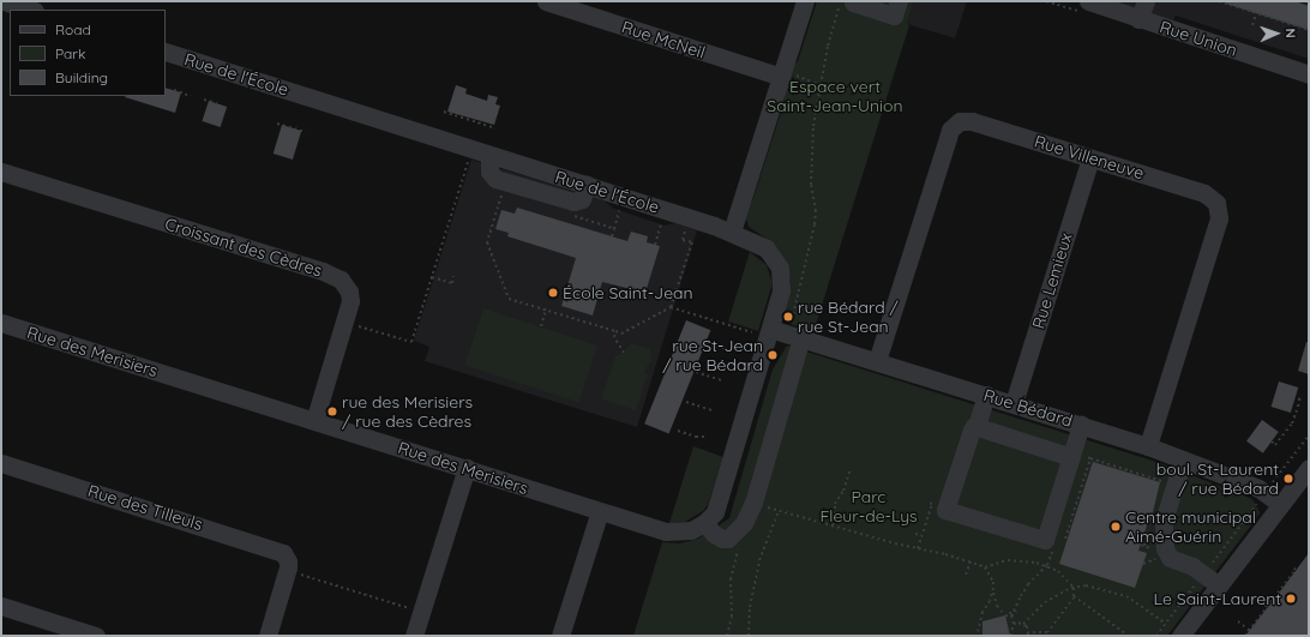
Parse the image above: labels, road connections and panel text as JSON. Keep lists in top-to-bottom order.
{
  "streets": {
    "street": [
      "Rue Union",
      "Rue McNeil",
      "Rue de l'École",
      "Rue Villeneuve",
      "Croissant des Cèdres",
      "Rue Lemieux",
      "Rue des Merisiers",
      "Rue Bédard",
      "Rue des Tilleuls"
    ]
  },
  "crossings": [
    ["Rue de l'École", "Rue des Merisiers"],
    ["Rue de l'École", "Rue Bédard"],
    ["Rue Villeneuve", "Rue Lemieux"],
    ["Rue Villeneuve", "Rue Bédard"],
    ["Croissant des Cèdres", "Rue des Merisiers"],
    ["Rue Lemieux", "Rue Bédard"]
  ],
  "parks": ["Espace vert Saint-Jean-Union", "Parc Fleur-de-Lys"],
  "places": [
    "École Saint-Jean",
    "rue Bédard / rue St-Jean",
    "rue St-Jean / rue Bédard",
    "rue des Merisiers / rue des Cèdres",
    "boul. St-Laurent / rue Bédard",
    "Centre municipal Aimé-Guérin",
    "Le Saint-Laurent"
  ],
  "legend": ["Road", "Park", "Building"],
  "north": "right"
}
